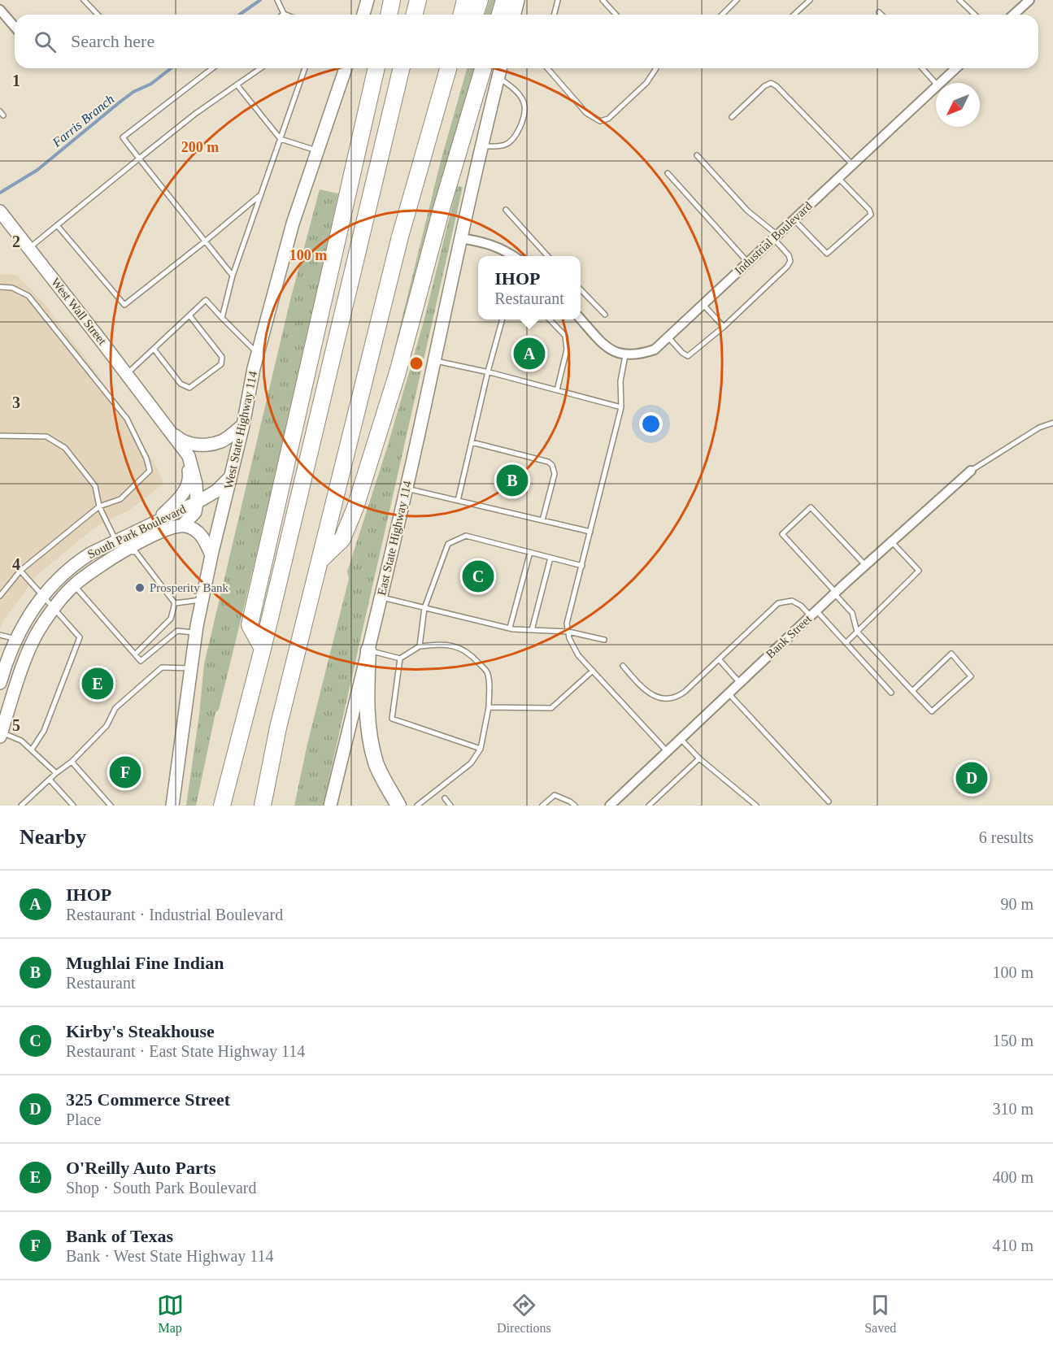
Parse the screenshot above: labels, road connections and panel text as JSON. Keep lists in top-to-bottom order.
{
  "streets": {
    "main road": [
      "West Wall Street",
      "West State Highway 114",
      "South Park Boulevard",
      "East State Highway 114"
    ],
    "street": ["Industrial Boulevard", "Bank Street"]
  },
  "crossings": [
    ["West State Highway 114", "South Park Boulevard"]
  ],
  "water": ["Farris Branch"],
  "places": ["Prosperity Bank"],
  "north": "bottom left",
  "page": {
    "search": "Search here",
    "popup": ["IHOP", "Restaurant"],
    "pins": [
      "A",
      "B",
      "C",
      "E",
      "F",
      "D"
    ],
    "heading": ["Nearby", "6 results"],
    "list": [
      {
        "mark": "A",
        "name": "IHOP",
        "note": "Restaurant · Industrial Boulevard",
        "value": "90 m"
      },
      {
        "mark": "B",
        "name": "Mughlai Fine Indian",
        "note": "Restaurant",
        "value": "100 m"
      },
      {
        "mark": "C",
        "name": "Kirby's Steakhouse",
        "note": "Restaurant · East State Highway 114",
        "value": "150 m"
      },
      {
        "mark": "D",
        "name": "325 Commerce Street",
        "note": "Place",
        "value": "310 m"
      },
      {
        "mark": "E",
        "name": "O'Reilly Auto Parts",
        "note": "Shop · South Park Boulevard",
        "value": "400 m"
      },
      {
        "mark": "F",
        "name": "Bank of Texas",
        "note": "Bank · West State Highway 114",
        "value": "410 m"
      }
    ],
    "nav": ["Map", "Directions", "Saved"]
  },
  "grid": {
    "rows": [
      "1",
      "2",
      "3",
      "4",
      "5"
    ]
  },
  "rings": ["200 m", "100 m"]
}
